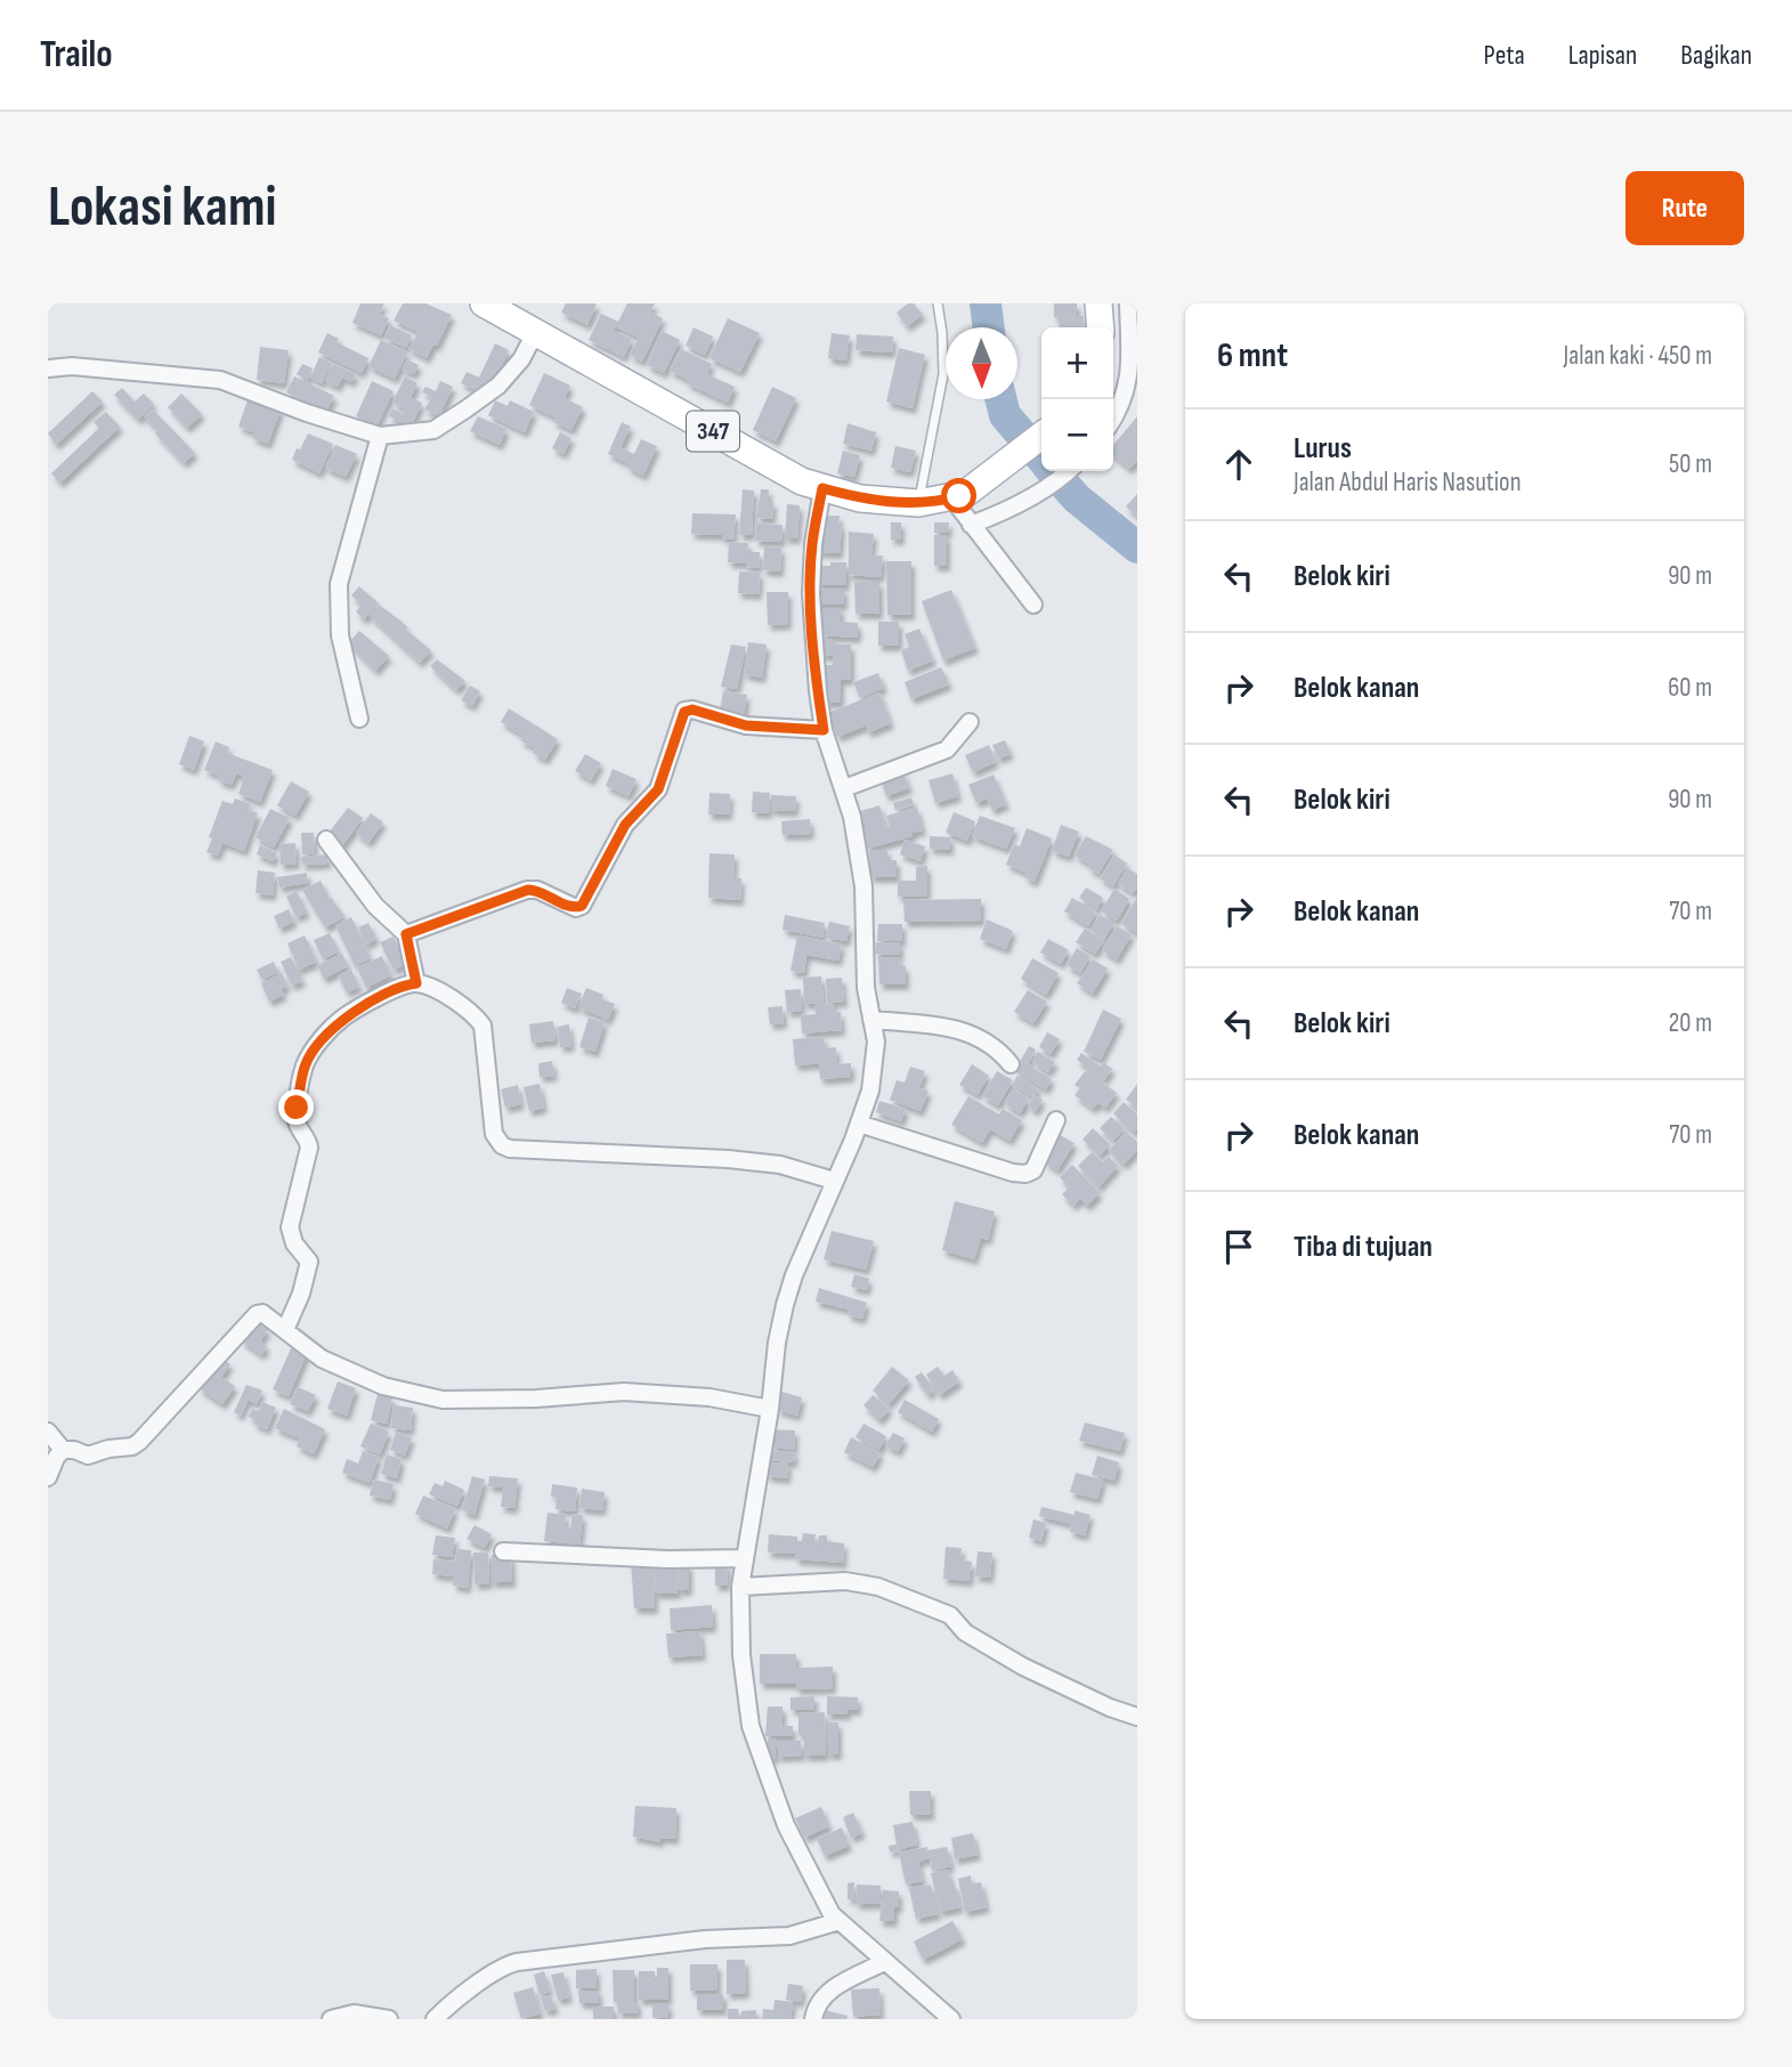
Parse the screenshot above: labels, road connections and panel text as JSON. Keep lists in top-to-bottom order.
{
  "streets": {
    "main road": ["347"]
  },
  "north": "bottom",
  "page": {
    "header": "Trailo",
    "nav": ["Peta", "Lapisan", "Bagikan"],
    "buttons": "Rute",
    "title": "Lokasi kami",
    "heading": ["6 mnt", "Jalan kaki · 450 m"],
    "map_buttons": ["+", "−"],
    "list": [
      ["Lurus", "Jalan Abdul Haris Nasution", "50 m"],
      ["Belok kiri", "90 m"],
      ["Belok kanan", "60 m"],
      ["Belok kiri", "90 m"],
      ["Belok kanan", "70 m"],
      ["Belok kiri", "20 m"],
      ["Belok kanan", "70 m"],
      "Tiba di tujuan"
    ]
  }
}
